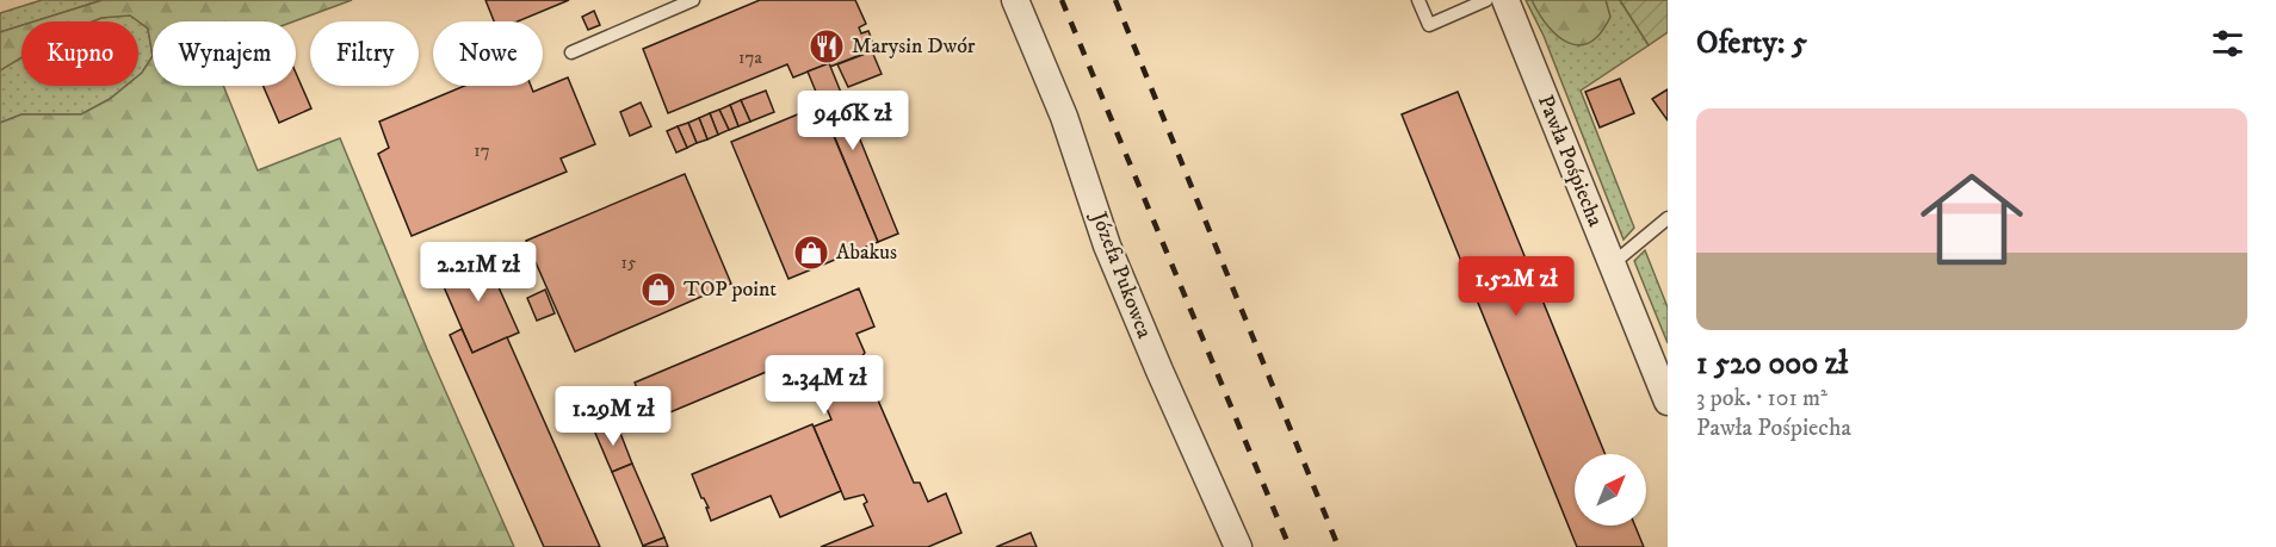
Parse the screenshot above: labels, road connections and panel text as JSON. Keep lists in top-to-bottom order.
{
  "streets": {
    "street": ["Pawła Pośpiecha", "Józefa Pukowca"]
  },
  "places": {
    "restaurant": ["Marysin Dwór"],
    "shop": ["Abakus", "TOP point"]
  },
  "house_numbers": ["17a", "17", "15"],
  "north": "top right",
  "page": {
    "heading": "Oferty: 5",
    "chip": [
      "Kupno",
      "Wynajem",
      "Filtry",
      "Nowe"
    ],
    "list": [
      {
        "name": "1 520 000 zł",
        "note": "3 pok. · 101 m² · Pawła Pośpiecha"
      }
    ],
    "price": [
      "946K zł",
      "2.21M zł",
      "1.52M zł",
      "2.34M zł",
      "1.29M zł"
    ]
  }
}
